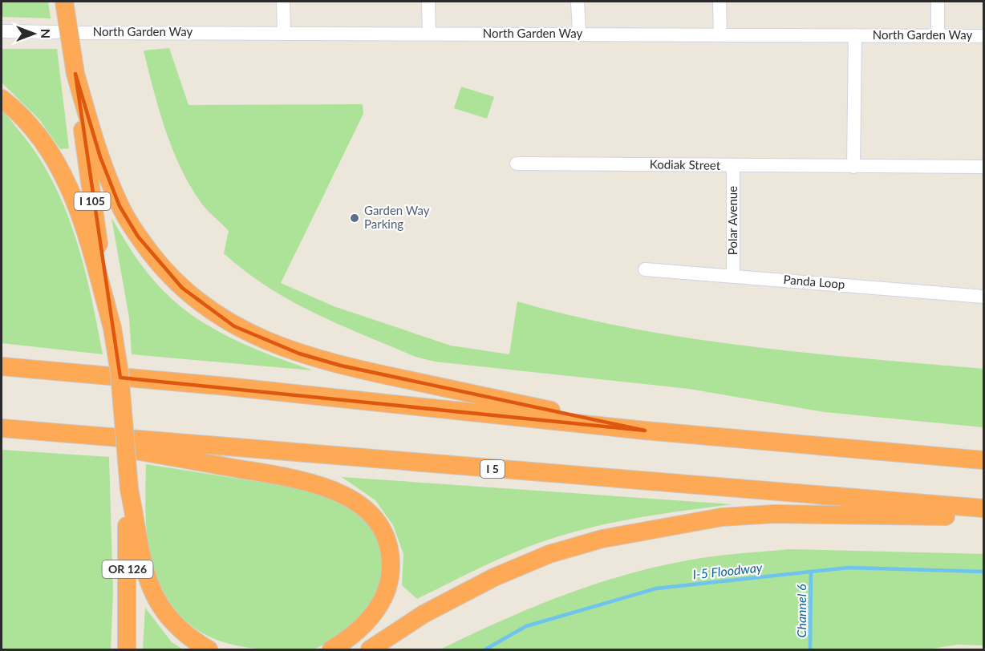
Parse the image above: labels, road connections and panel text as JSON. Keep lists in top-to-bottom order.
{
  "streets": {
    "highway": ["I 105", "I 5", "OR 126"],
    "street": [
      "North Garden Way",
      "Kodiak Street",
      "Polar Avenue",
      "Panda Loop"
    ]
  },
  "crossings": [
    ["Kodiak Street", "Polar Avenue"],
    ["I 105", "OR 126"],
    ["Polar Avenue", "Panda Loop"]
  ],
  "water": ["I-5 Floodway", "Channel 6"],
  "places": ["Garden Way Parking"],
  "north": "right"
}
